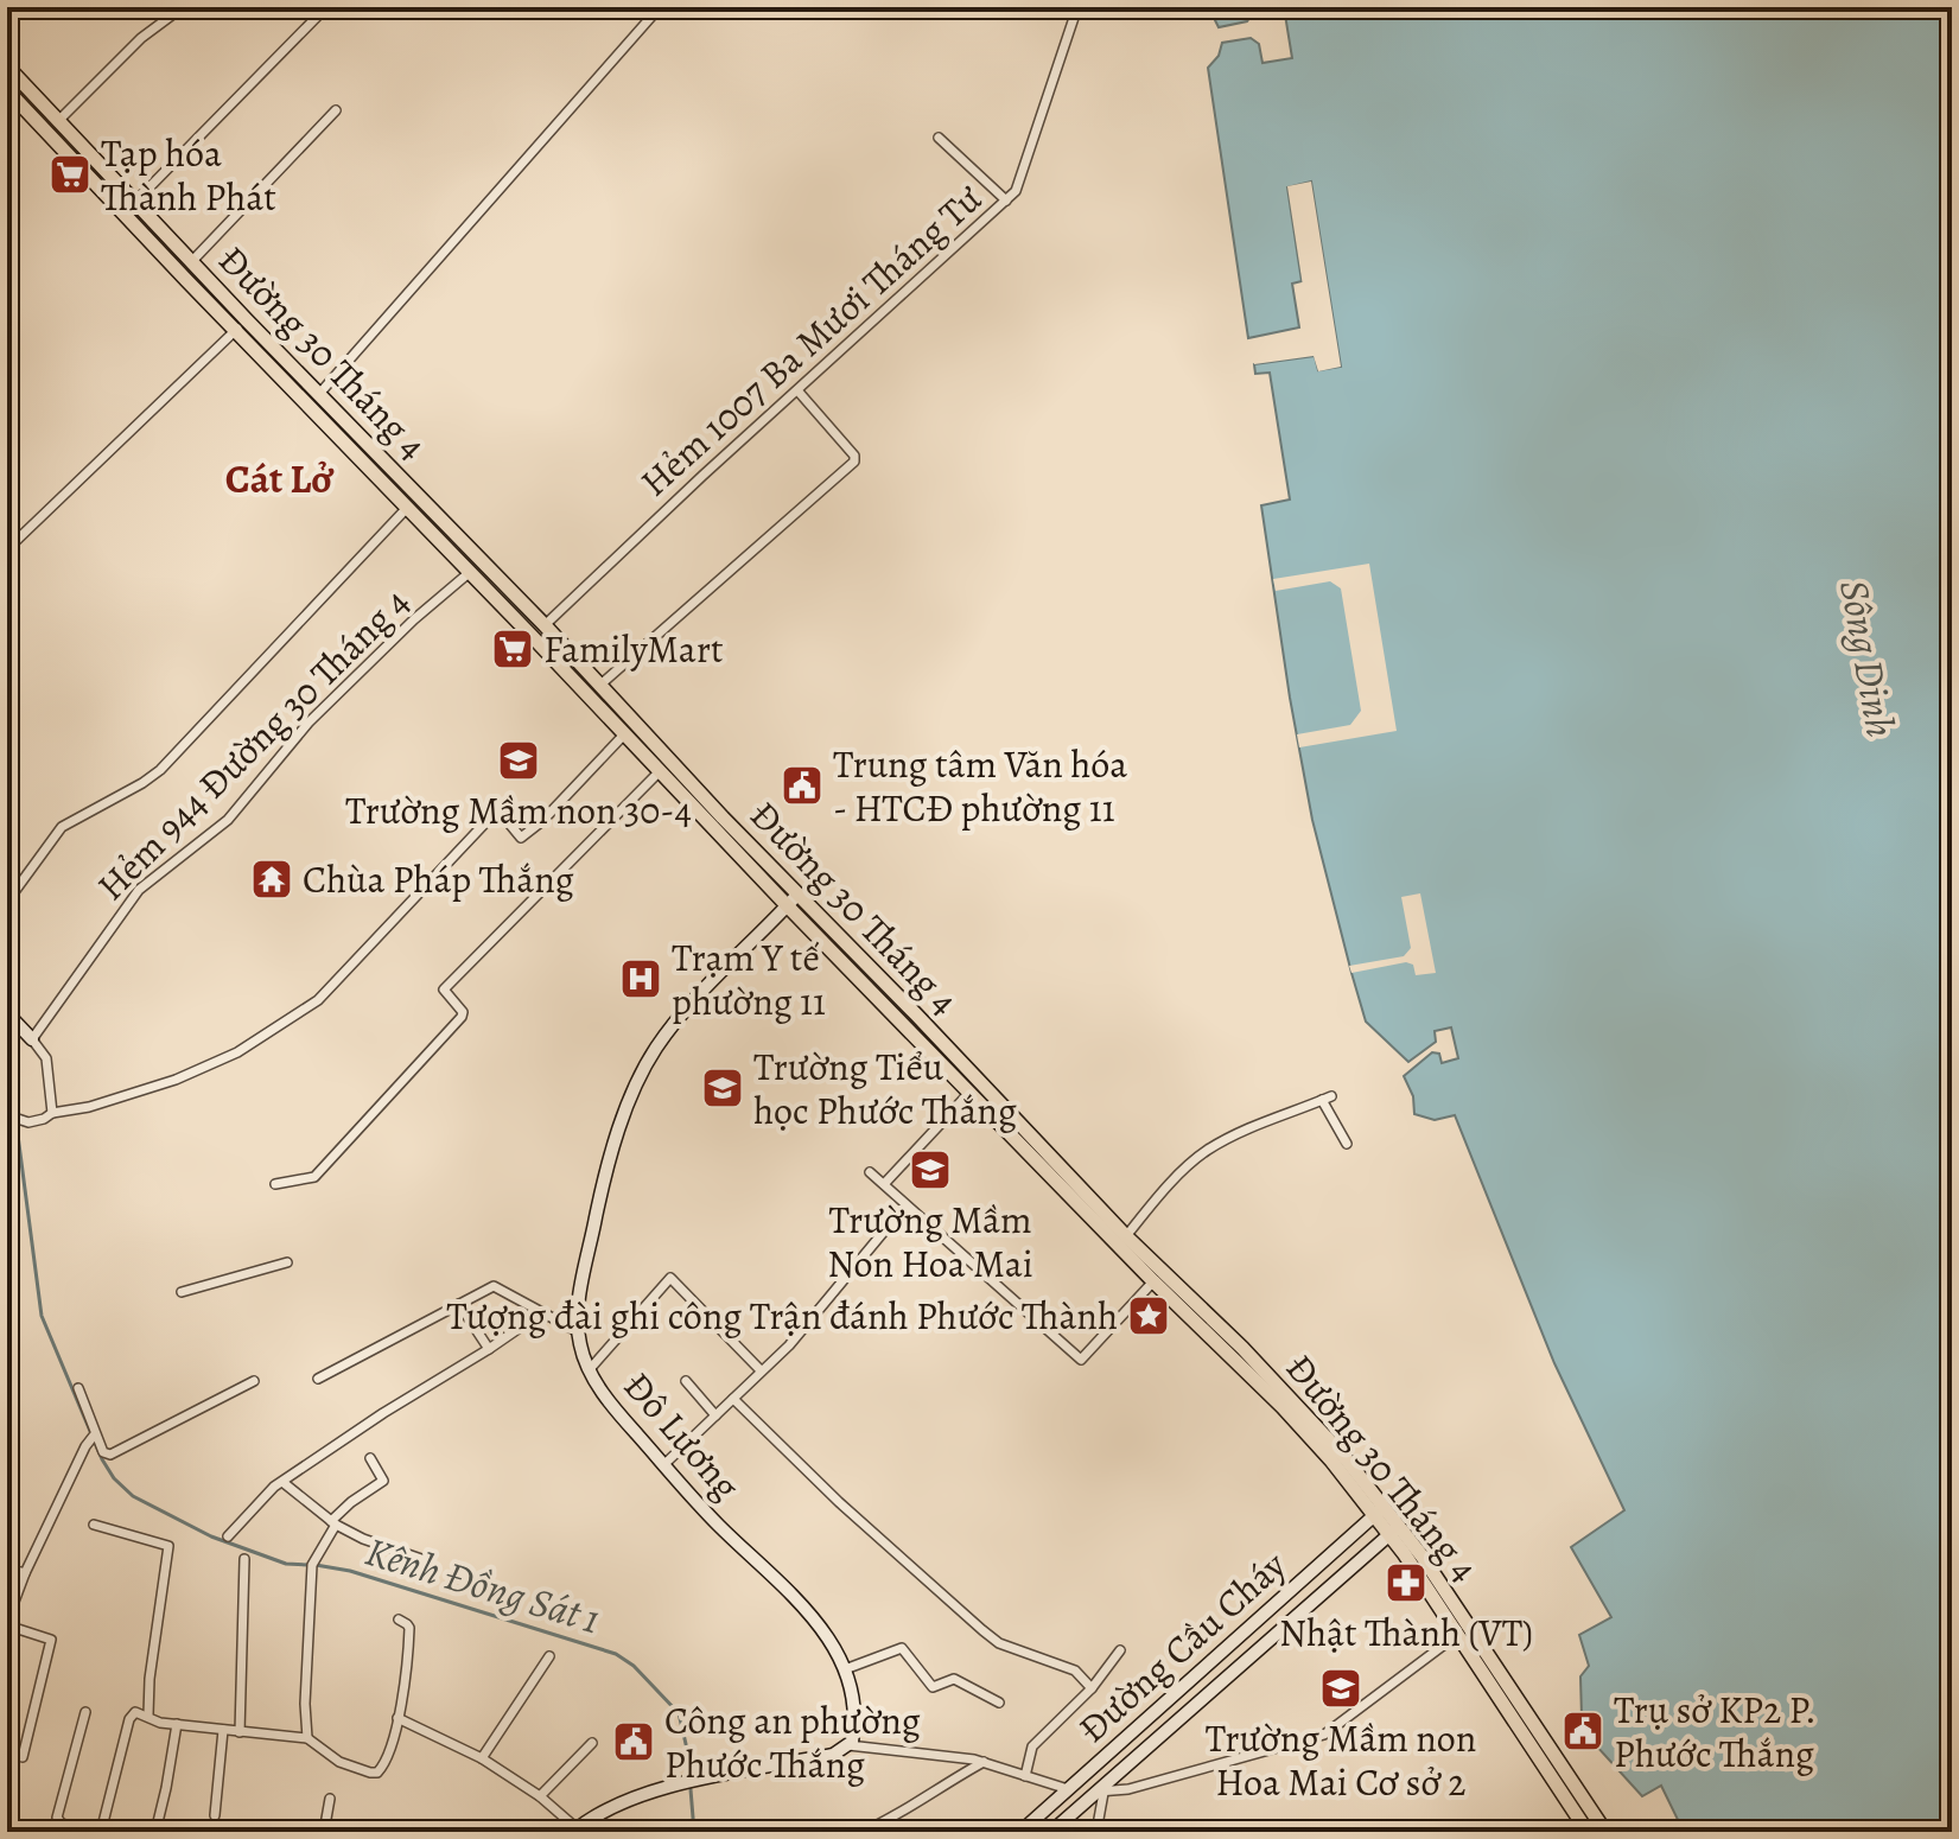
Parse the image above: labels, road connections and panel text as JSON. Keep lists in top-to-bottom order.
{
  "streets": {
    "main road": ["Đường 30 Tháng 4"],
    "street": [
      "Hẻm 1007 Ba Mươi Tháng Tư",
      "Hẻm 944 Đường 30 Tháng 4",
      "Đô Lương",
      "Đường Cầu Cháy"
    ]
  },
  "crossings": [
    ["Hẻm 1007 Ba Mươi Tháng Tư", "Đường 30 Tháng 4"],
    ["Đường 30 Tháng 4", "Hẻm 944 Đường 30 Tháng 4"],
    ["Đường 30 Tháng 4", "Đô Lương"],
    ["Đường 30 Tháng 4", "Đường Cầu Cháy"]
  ],
  "districts": ["Cát Lở"],
  "water": ["Sông Dinh", "Kênh Đồng Sát 1"],
  "places": {
    "supermarket": ["Tạp hóa Thành Phát", "FamilyMart"],
    "school or university": [
      "Trường Mầm non 30-4",
      "Trường Tiểu học Phước Thắng",
      "Trường Mầm Non Hoa Mai",
      "Trường Mầm non Hoa Mai Cơ sở 2"
    ],
    "public building": ["Trung tâm Văn hóa - HTCĐ phường 11", "Trụ sở KP2 P. Phước Thắng", "Công an phường Phước Thắng"],
    "temple": ["Chùa Pháp Thắng"],
    "hospital": ["Trạm Y tế phường 11"],
    "place": ["Tượng đài ghi công Trận đánh Phước Thành"],
    "pharmacy": ["Nhật Thành (VT)"]
  }
}
